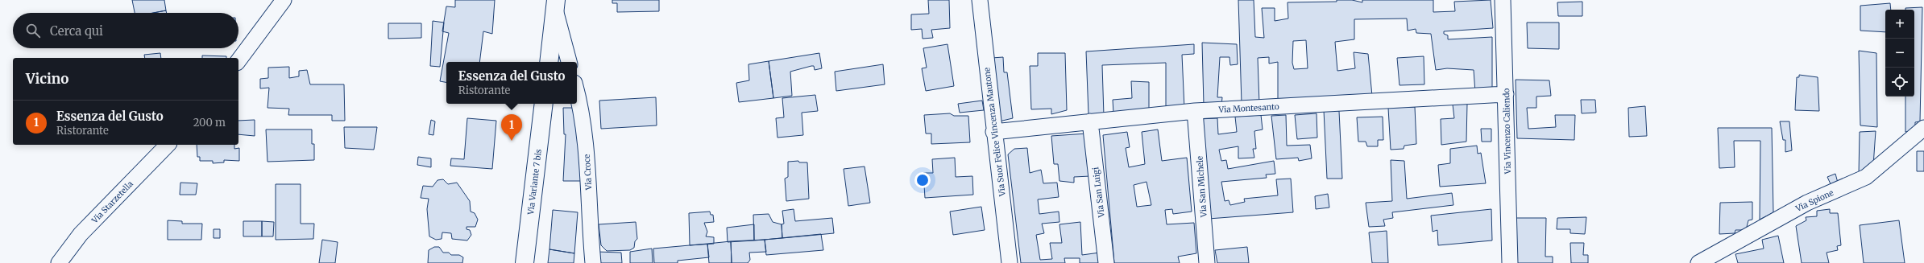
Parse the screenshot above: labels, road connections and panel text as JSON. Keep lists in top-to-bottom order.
{
  "streets": {
    "main road": ["Via Variante 7 bis"],
    "street": [
      "Via Montesanto",
      "Via Vincenzo Caliendo",
      "Via Suor Felice Vincenza Mautone",
      "Via Croce",
      "Via San Michele",
      "Via San Luigi",
      "Via Spione",
      "Via Starzetella"
    ]
  },
  "crossings": [
    ["Via Montesanto", "Via Vincenzo Caliendo"],
    ["Via Montesanto", "Via Suor Felice Vincenza Mautone"],
    ["Via Montesanto", "Via San Michele"],
    ["Via Montesanto", "Via San Luigi"]
  ],
  "page": {
    "map_buttons": ["+", "−"],
    "search": "Cerca qui",
    "heading": "Vicino",
    "popup": ["Essenza del Gusto", "Ristorante"],
    "list": [
      {
        "mark": "1",
        "name": "Essenza del Gusto",
        "note": "Ristorante",
        "value": "200 m"
      }
    ],
    "pins": "1"
  }
}
